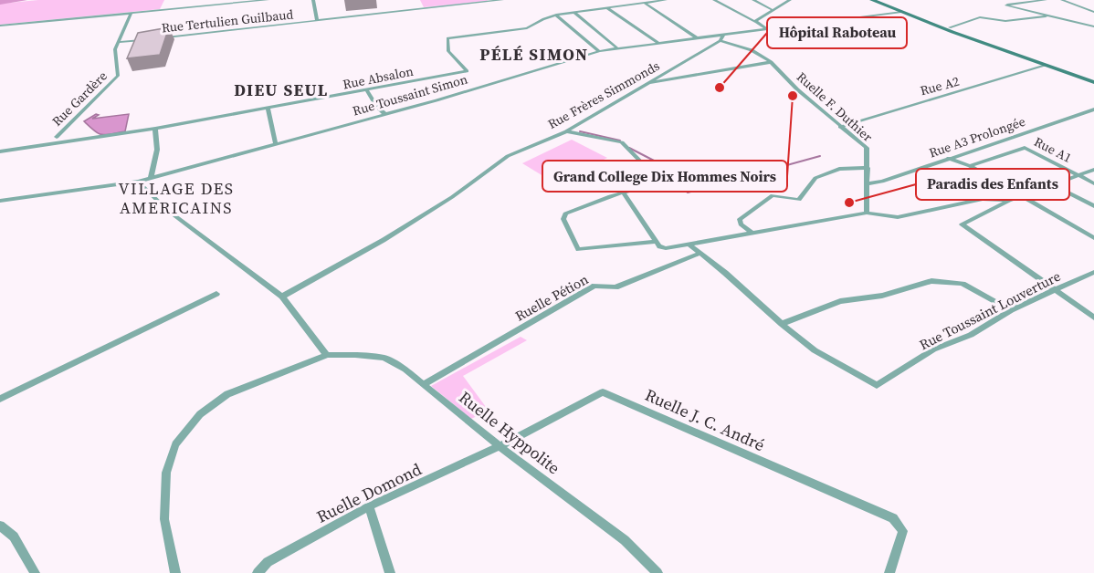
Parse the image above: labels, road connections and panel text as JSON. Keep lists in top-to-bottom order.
{
  "streets": {
    "street": [
      "Rue Tertulien Guilbaud",
      "Rue Absalon",
      "Rue A2",
      "Rue Toussaint Simon",
      "Rue Frères Simmonds",
      "Rue Gardère",
      "Ruelle F. Duthier",
      "Rue A3 Prolongée",
      "Rue A1",
      "Ruelle Pétion",
      "Rue Toussaint Louverture",
      "Ruelle J. C. André",
      "Ruelle Hyppolite",
      "Ruelle Domond"
    ]
  },
  "crossings": [
    ["Rue Tertulien Guilbaud", "Rue Gardère"],
    ["Rue A2", "Ruelle F. Duthier"],
    ["Rue Frères Simmonds", "Ruelle F. Duthier"],
    ["Ruelle F. Duthier", "Rue A3 Prolongée"],
    ["Ruelle Pétion", "Rue Toussaint Louverture"],
    ["Ruelle Pétion", "Ruelle Hyppolite"],
    ["Ruelle J. C. André", "Ruelle Hyppolite"],
    ["Ruelle J. C. André", "Ruelle Domond"],
    ["Ruelle Hyppolite", "Ruelle Domond"]
  ],
  "districts": ["PÉLÉ SIMON", "DIEU SEUL", "VILLAGE DES AMERICAINS"],
  "places": ["Hôpital Raboteau", "Grand College Dix Hommes Noirs", "Paradis des Enfants"]
}
